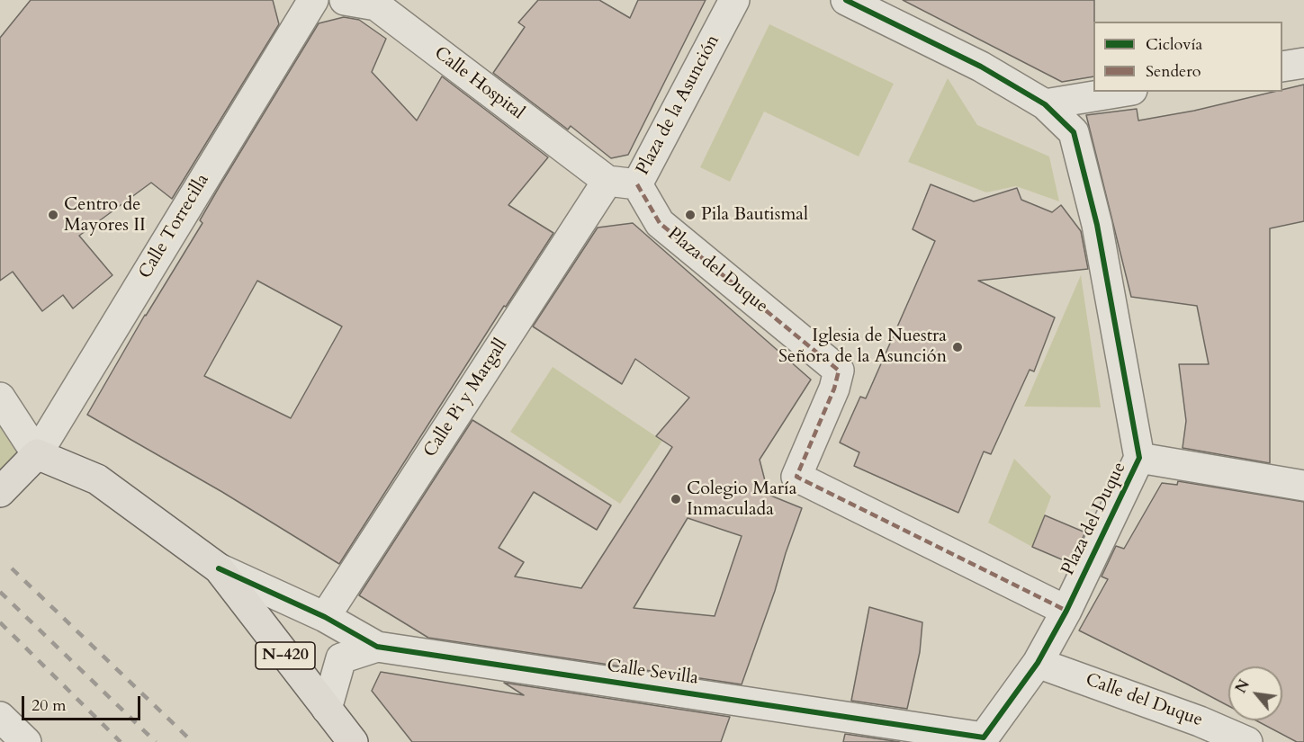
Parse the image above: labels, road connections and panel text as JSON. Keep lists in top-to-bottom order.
{
  "streets": {
    "highway": ["N-420"],
    "street": [
      "Calle Hospital",
      "Plaza de la Asunción",
      "Calle Torrecilla",
      "Plaza del Duque",
      "Calle Pi y Margall",
      "Calle Sevilla",
      "Calle del Duque"
    ]
  },
  "crossings": [
    ["Calle Hospital", "Plaza de la Asunción"],
    ["Calle Hospital", "Calle Pi y Margall"],
    ["Plaza de la Asunción", "Plaza del Duque"],
    ["Plaza de la Asunción", "Calle Pi y Margall"],
    ["Calle Torrecilla", "N-420"],
    ["Plaza del Duque", "Calle Sevilla"],
    ["Plaza del Duque", "Calle del Duque"],
    ["Calle Pi y Margall", "Calle Sevilla"],
    ["N-420", "Calle Sevilla"]
  ],
  "places": [
    "Centro de Mayores II",
    "Pila Bautismal",
    "Iglesia de Nuestra Señora de la Asunción",
    "Colegio María Inmaculada"
  ],
  "legend": ["Ciclovía", "Sendero"],
  "scale_bar": "20 m",
  "north": "top left"
}
